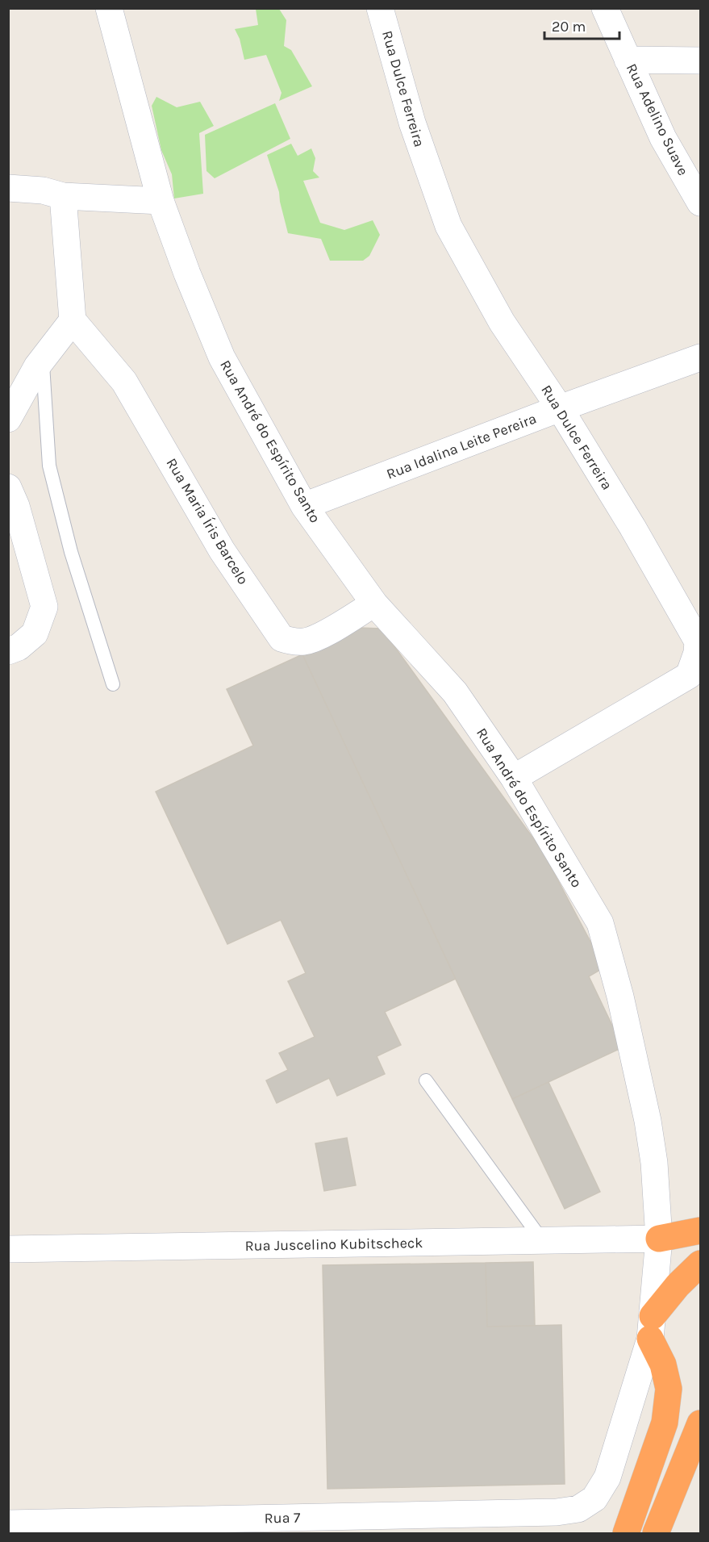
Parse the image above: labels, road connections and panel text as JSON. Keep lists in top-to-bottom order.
{
  "streets": {
    "street": [
      "Rua Dulce Ferreira",
      "Rua Adelino Suave",
      "Rua André do Espírito Santo",
      "Rua Idalina Leite Pereira",
      "Rua Maria Íris Barcelo",
      "Rua Juscelino Kubitscheck",
      "Rua 7"
    ]
  },
  "crossings": [
    ["Rua Dulce Ferreira", "Rua André do Espírito Santo"],
    ["Rua Dulce Ferreira", "Rua Idalina Leite Pereira"],
    ["Rua André do Espírito Santo", "Rua Idalina Leite Pereira"],
    ["Rua André do Espírito Santo", "Rua Maria Íris Barcelo"],
    ["Rua André do Espírito Santo", "Rua Juscelino Kubitscheck"],
    ["Rua André do Espírito Santo", "Rua 7"]
  ],
  "scale_bar": "20 m"
}
